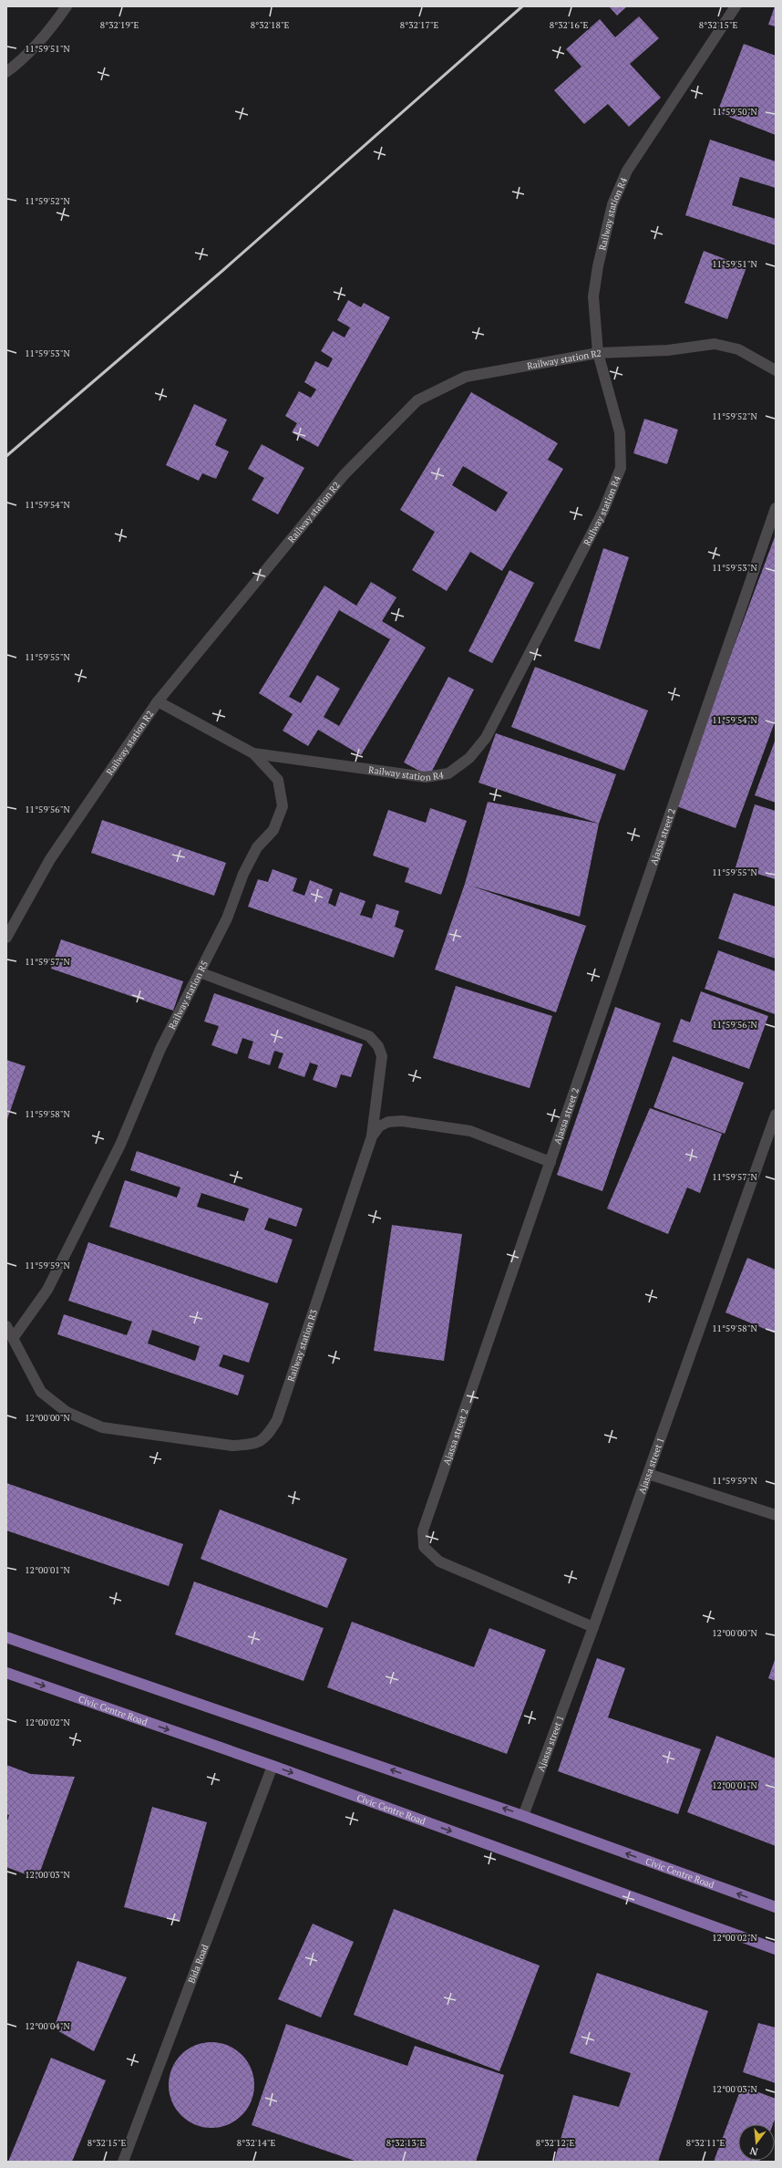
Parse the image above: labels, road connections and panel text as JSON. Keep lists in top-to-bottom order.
{
  "streets": {
    "main road": ["Civic Centre Road"],
    "street": [
      "Railway station R4",
      "Railway station R2",
      "Ajassa street 2",
      "Railway station R5",
      "Railway station R3",
      "Ajassa street 1",
      "Bida Road"
    ]
  },
  "crossings": [
    ["Railway station R4", "Railway station R2"],
    ["Railway station R4", "Railway station R5"],
    ["Railway station R2", "Railway station R5"],
    ["Ajassa street 2", "Railway station R3"],
    ["Ajassa street 2", "Ajassa street 1"],
    ["Railway station R5", "Railway station R3"],
    ["Ajassa street 1", "Civic Centre Road"],
    ["Civic Centre Road", "Bida Road"]
  ],
  "north": "bottom",
  "coordinates": [
    "8°32'19\"E",
    "8°32'18\"E",
    "8°32'17\"E",
    "8°32'16\"E",
    "8°32'15\"E",
    "11°59'51\"N",
    "11°59'50\"N",
    "11°59'52\"N",
    "11°59'53\"N",
    "11°59'54\"N",
    "11°59'55\"N",
    "11°59'56\"N",
    "11°59'57\"N",
    "11°59'58\"N",
    "11°59'59\"N",
    "12°00'00\"N",
    "12°00'01\"N",
    "12°00'02\"N",
    "12°00'03\"N",
    "12°00'04\"N",
    "8°32'14\"E",
    "8°32'13\"E",
    "8°32'12\"E",
    "8°32'11\"E"
  ]
}
